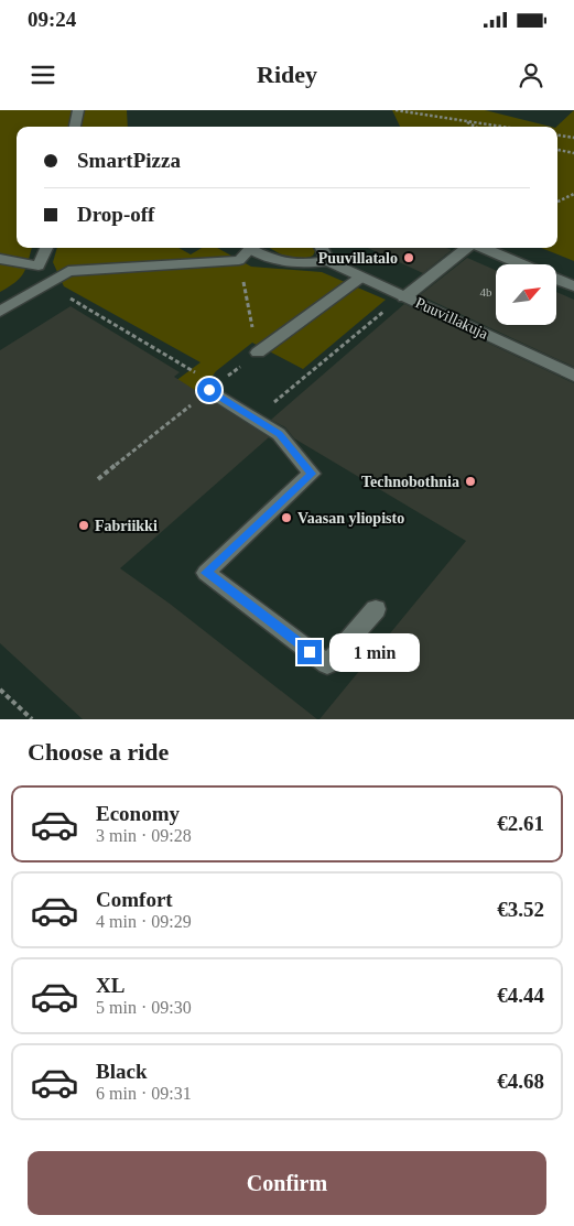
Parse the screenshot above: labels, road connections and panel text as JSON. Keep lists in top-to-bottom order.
{
  "streets": {
    "street": ["Puuvillakuja"]
  },
  "places": [
    "Puuvillatalo",
    "Technobothnia",
    "Vaasan yliopisto",
    "Fabriikki"
  ],
  "house_numbers": ["4b"],
  "north": "top right",
  "page": {
    "status": "09:24",
    "header": "Ridey",
    "banner": ["SmartPizza", "Drop-off"],
    "bubble": "1 min",
    "heading": "Choose a ride",
    "list": [
      {
        "name": "Economy",
        "note": "3 min · 09:28",
        "value": "€2.61"
      },
      {
        "name": "Comfort",
        "note": "4 min · 09:29",
        "value": "€3.52"
      },
      {
        "name": "XL",
        "note": "5 min · 09:30",
        "value": "€4.44"
      },
      {
        "name": "Black",
        "note": "6 min · 09:31",
        "value": "€4.68"
      }
    ],
    "buttons": "Confirm"
  }
}
